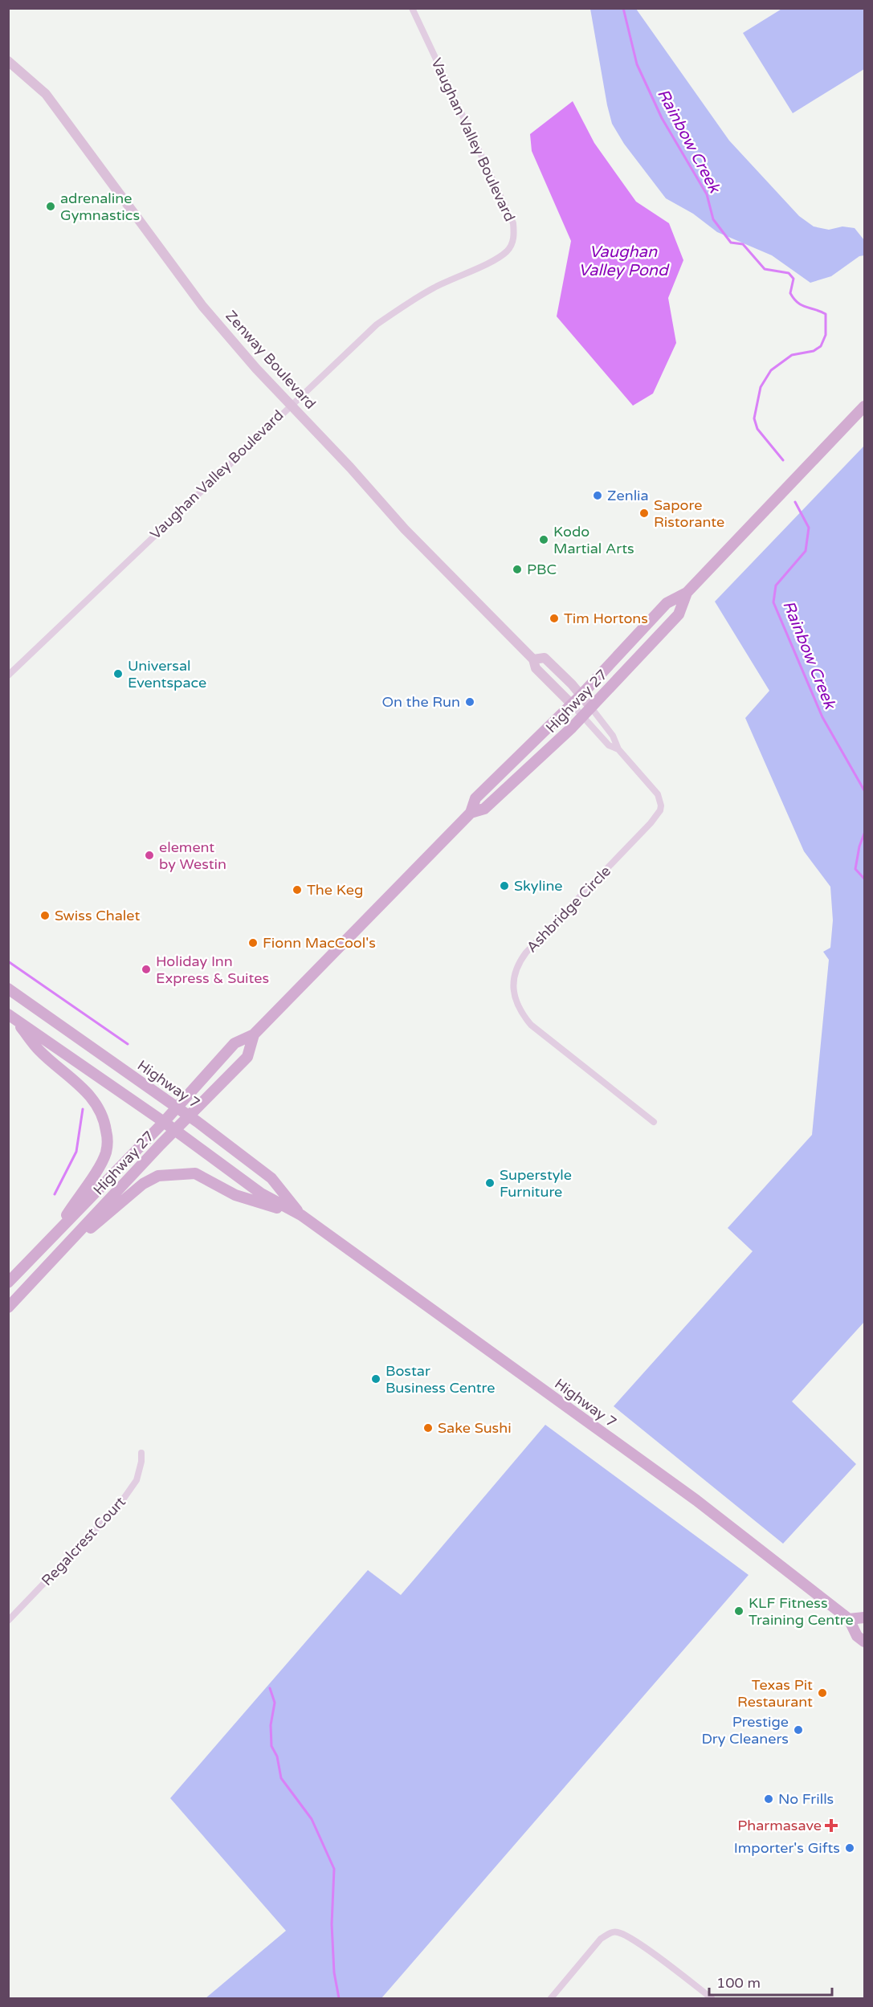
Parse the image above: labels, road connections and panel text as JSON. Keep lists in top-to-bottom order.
{
  "streets": {
    "main road": ["Highway 27", "Highway 7"],
    "street": [
      "Vaughan Valley Boulevard",
      "Zenway Boulevard",
      "Ashbridge Circle",
      "Regalcrest Court"
    ]
  },
  "crossings": [
    ["Vaughan Valley Boulevard", "Zenway Boulevard"],
    ["Zenway Boulevard", "Highway 27"],
    ["Zenway Boulevard", "Ashbridge Circle"],
    ["Highway 27", "Ashbridge Circle"],
    ["Highway 27", "Highway 7"]
  ],
  "water": ["Rainbow Creek", "Vaughan Valley Pond"],
  "places": {
    "other": [
      "adrenaline Gymnastics",
      "Zenlia",
      "Sapore Ristorante",
      "Kodo Martial Arts",
      "PBC",
      "Tim Hortons",
      "Universal Eventspace",
      "On the Run",
      "element by Westin",
      "Skyline",
      "The Keg",
      "Swiss Chalet",
      "Fionn MacCool's",
      "Holiday Inn Express & Suites",
      "Superstyle Furniture",
      "Bostar Business Centre",
      "Sake Sushi",
      "KLF Fitness Training Centre",
      "Texas Pit Restaurant",
      "Prestige Dry Cleaners",
      "No Frills",
      "Importer's Gifts"
    ],
    "health": ["Pharmasave"]
  },
  "scale_bar": "100 m"
}
